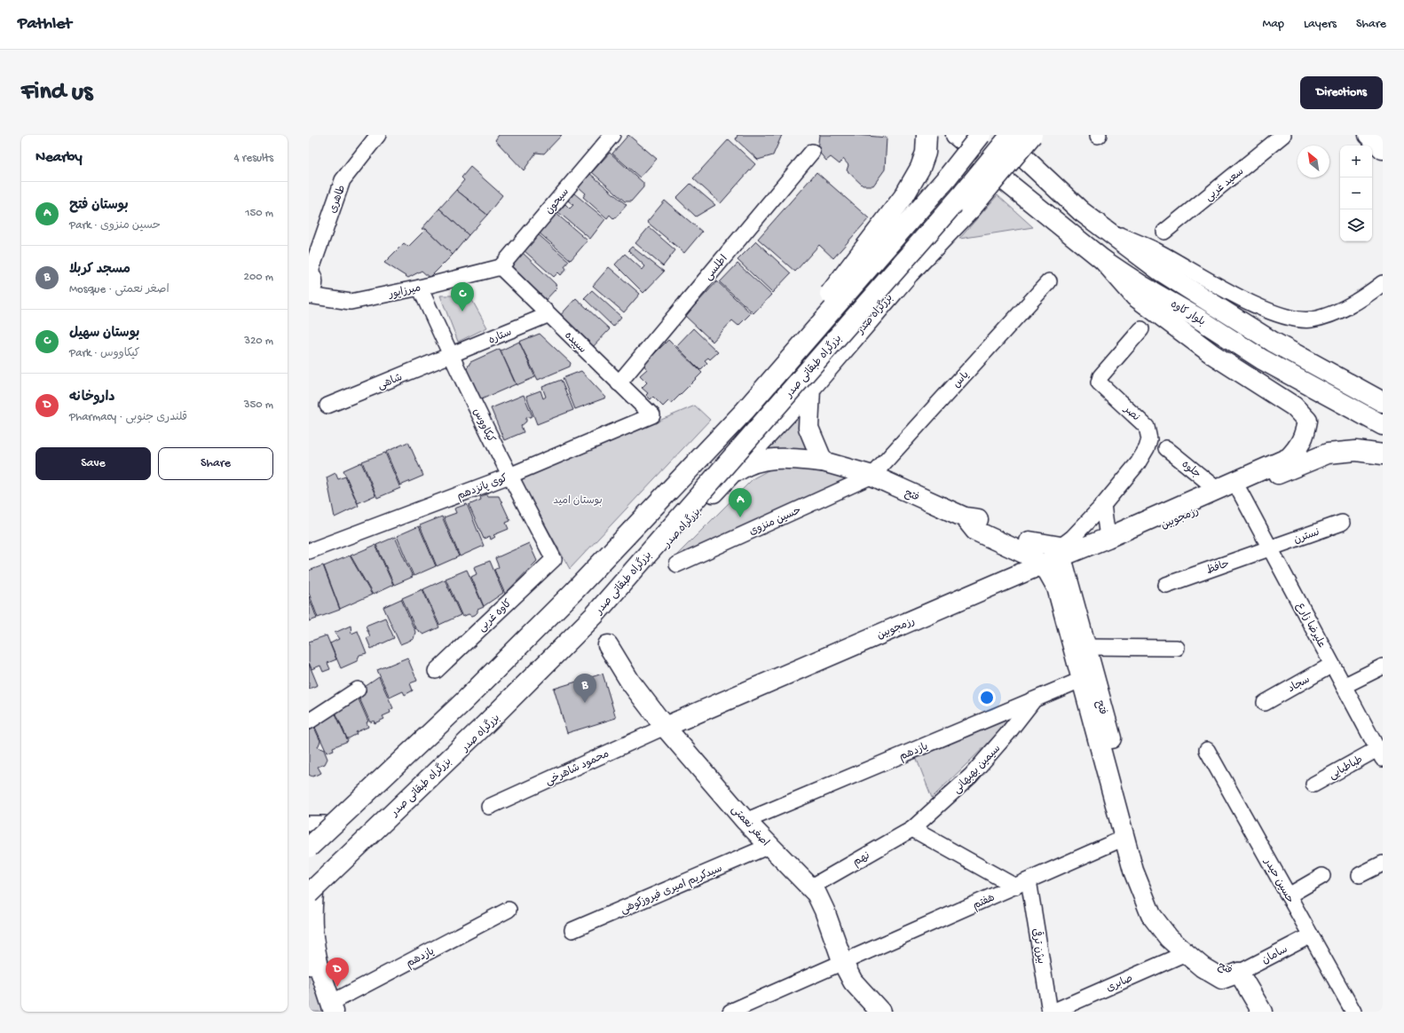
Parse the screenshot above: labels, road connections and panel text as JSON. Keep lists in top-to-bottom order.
{
  "streets": {
    "main road": [
      "بلوار کاوه",
      "بزرگراه صدر",
      "بزرگراه طبقاتی صدر",
      "فتح",
      "رزمجوبین",
      "اصغر نعمتی"
    ],
    "street": [
      "سعید غربی",
      "طاهری",
      "سیحون",
      "اطلسی",
      "میرزاپور",
      "ستاره",
      "سپیده",
      "یاس",
      "شاهی",
      "نصر",
      "کیکاووس",
      "جلوه",
      "کوی پانزدهم",
      "حسین منزوی",
      "نسترن",
      "حافظ",
      "کاوه غربی",
      "علیرضا زارع",
      "سجاد",
      "یازدهم",
      "محمود شاهرخی",
      "طباطبایی",
      "سیمین بهبهانی",
      "نهم",
      "حسین حیدر",
      "سیدکریم امیری فیروزکوهی",
      "هفتم",
      "بیژن ترقی",
      "سامان",
      "صابری"
    ]
  },
  "crossings": [
    ["سیحون", "میرزاپور"],
    ["سیحون", "سپیده"],
    ["اطلسی", "سپیده"],
    ["میرزاپور", "سپیده"],
    ["میرزاپور", "کیکاووس"],
    ["بلوار کاوه", "رزمجوبین"],
    ["بزرگراه صدر", "بزرگراه طبقاتی صدر"],
    ["بزرگراه صدر", "فتح"],
    ["ستاره", "سپیده"],
    ["ستاره", "شاهی"],
    ["ستاره", "کیکاووس"],
    ["سپیده", "کوی پانزدهم"],
    ["یاس", "فتح"],
    ["یاس", "حسین منزوی"],
    ["شاهی", "کیکاووس"],
    ["نصر", "فتح"],
    ["نصر", "رزمجوبین"],
    ["کیکاووس", "کوی پانزدهم"],
    ["کیکاووس", "کاوه غربی"],
    ["جلوه", "رزمجوبین"],
    ["جلوه", "علیرضا زارع"],
    ["فتح", "رزمجوبین"],
    ["فتح", "حسین منزوی"],
    ["فتح", "یازدهم"],
    ["فتح", "هفتم"],
    ["فتح", "سامان"],
    ["فتح", "صابری"],
    ["رزمجوبین", "علیرضا زارع"],
    ["رزمجوبین", "محمود شاهرخی"],
    ["رزمجوبین", "اصغر نعمتی"],
    ["نسترن", "حافظ"],
    ["نسترن", "علیرضا زارع"],
    ["حافظ", "علیرضا زارع"],
    ["علیرضا زارع", "سجاد"],
    ["علیرضا زارع", "طباطبایی"],
    ["یازدهم", "سیمین بهبهانی"],
    ["یازدهم", "اصغر نعمتی"],
    ["محمود شاهرخی", "اصغر نعمتی"],
    ["سیمین بهبهانی", "نهم"],
    ["اصغر نعمتی", "نهم"],
    ["اصغر نعمتی", "سیدکریم امیری فیروزکوهی"],
    ["اصغر نعمتی", "هفتم"],
    ["حسین حیدر", "سامان"],
    ["هفتم", "بیژن ترقی"]
  ],
  "parks": ["بوستان امید"],
  "north": "top left",
  "page": {
    "header": "Pathlet",
    "nav": ["Map", "Layers", "Share"],
    "buttons": [
      "Directions",
      ["Save", "Share"]
    ],
    "title": "Find us",
    "heading": ["Nearby", "4 results"],
    "map_buttons": ["+", "−"],
    "list": [
      {
        "mark": "A",
        "name": "بوستان فتح",
        "note": "Park · حسین منزوی",
        "value": "150 m"
      },
      {
        "mark": "B",
        "name": "مسجد کربلا",
        "note": "Mosque · اصغر نعمتی",
        "value": "200 m"
      },
      {
        "mark": "C",
        "name": "بوستان سهیل",
        "note": "Park · کیکاووس",
        "value": "320 m"
      },
      {
        "mark": "D",
        "name": "داروخانه",
        "note": "Pharmacy · قلندری جنوبی",
        "value": "350 m"
      }
    ],
    "pins": [
      "C",
      "A",
      "B",
      "D"
    ]
  }
}
